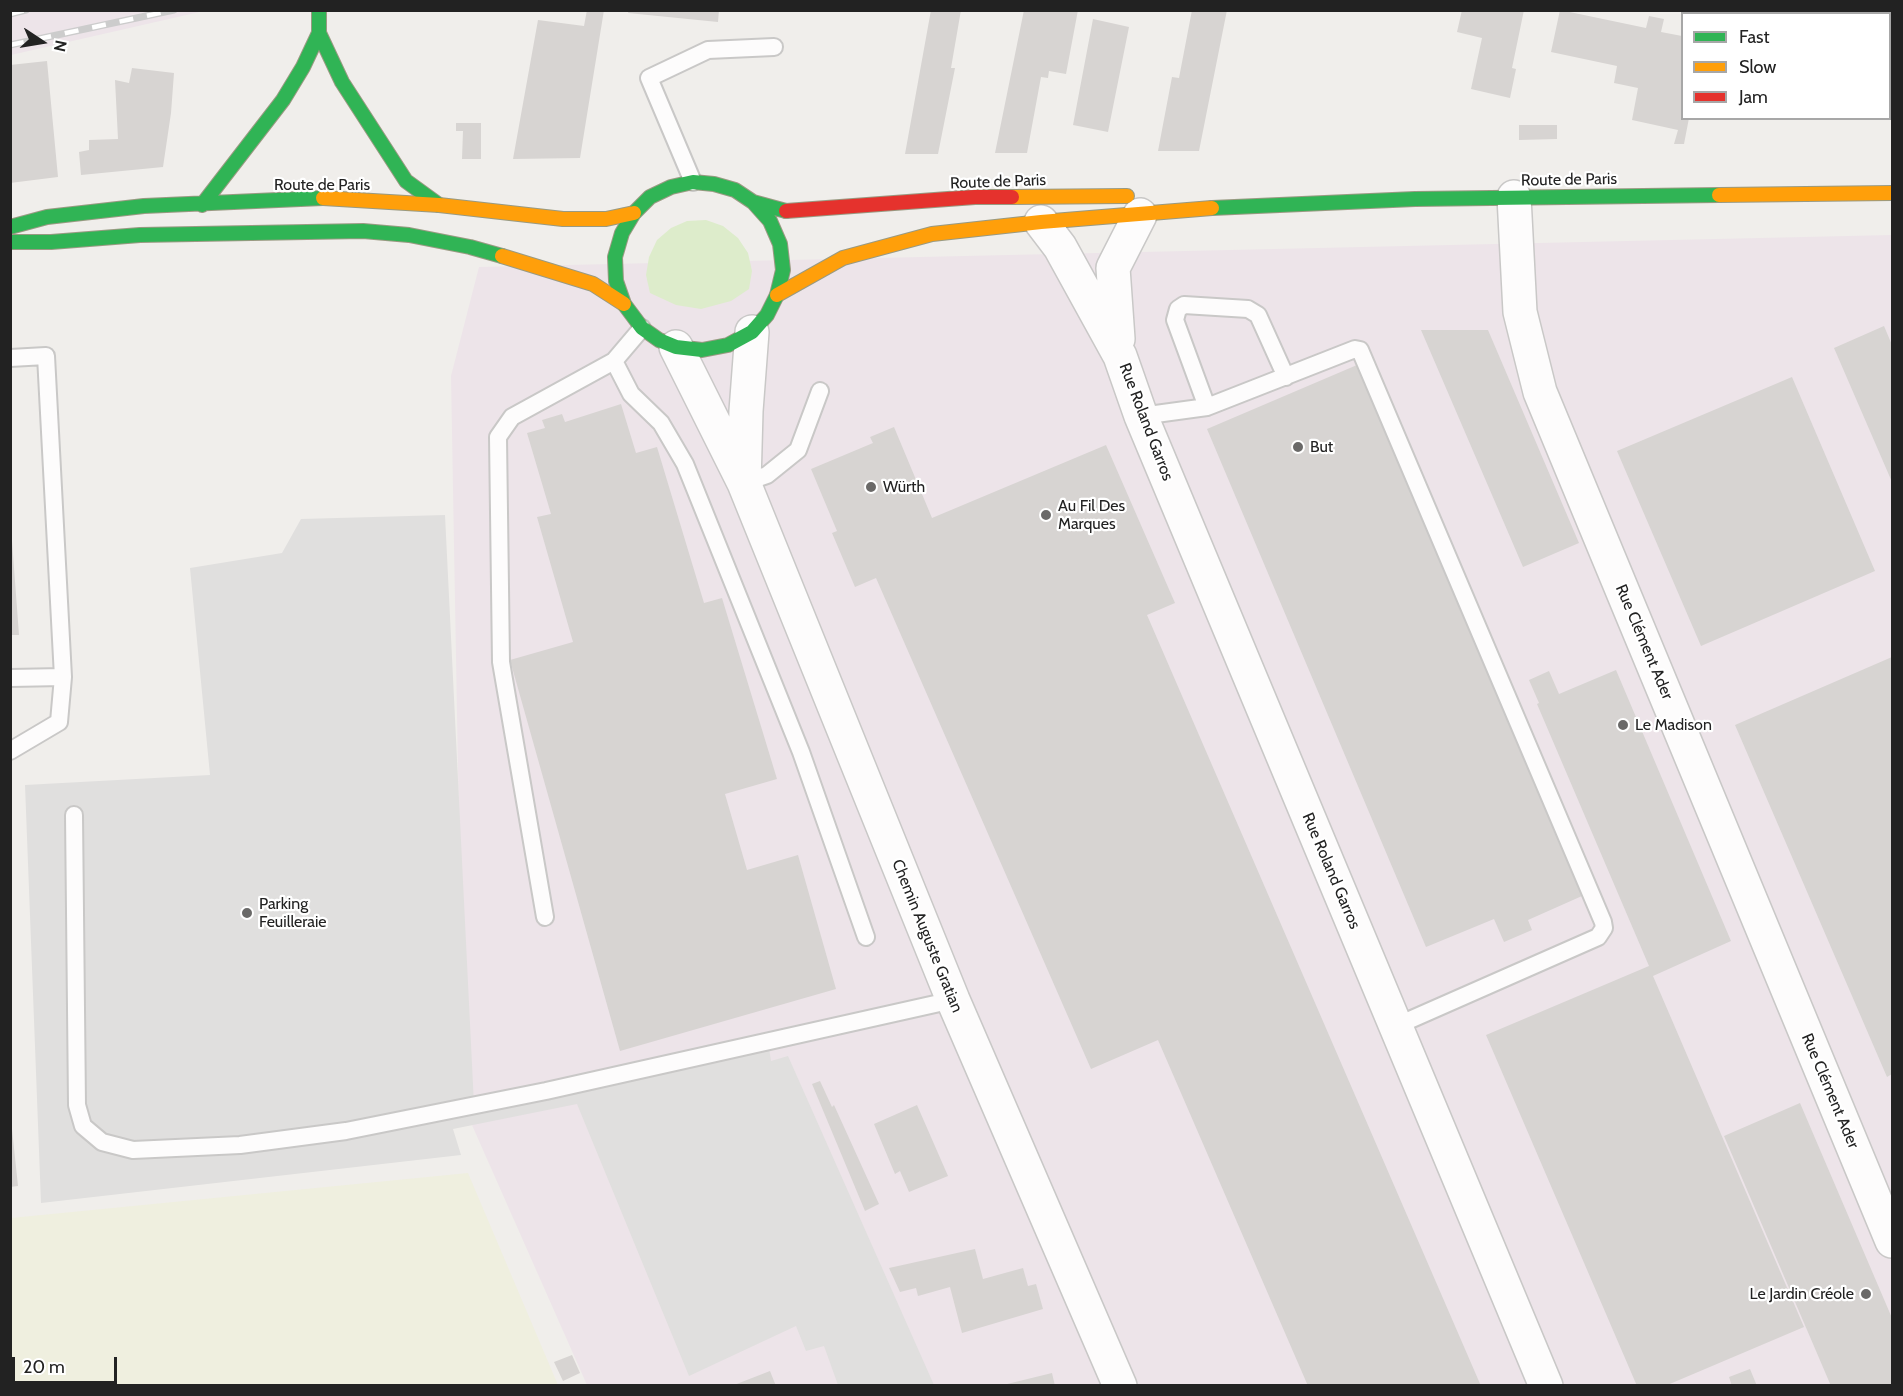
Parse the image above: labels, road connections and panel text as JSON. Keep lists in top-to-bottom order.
{
  "streets": {
    "main road": ["Route de Paris"],
    "street": ["Rue Roland Garros", "Rue Clément Ader", "Chemin Auguste Gratian"]
  },
  "crossings": [
    ["Route de Paris", "Rue Roland Garros"],
    ["Route de Paris", "Rue Clément Ader"],
    ["Route de Paris", "Chemin Auguste Gratian"]
  ],
  "places": [
    "But",
    "Würth",
    "Au Fil Des Marques",
    "Le Madison",
    "Parking Feuilleraie",
    "Le Jardin Créole"
  ],
  "legend": ["Fast", "Slow", "Jam"],
  "scale_bar": "20 m",
  "north": "right"
}
